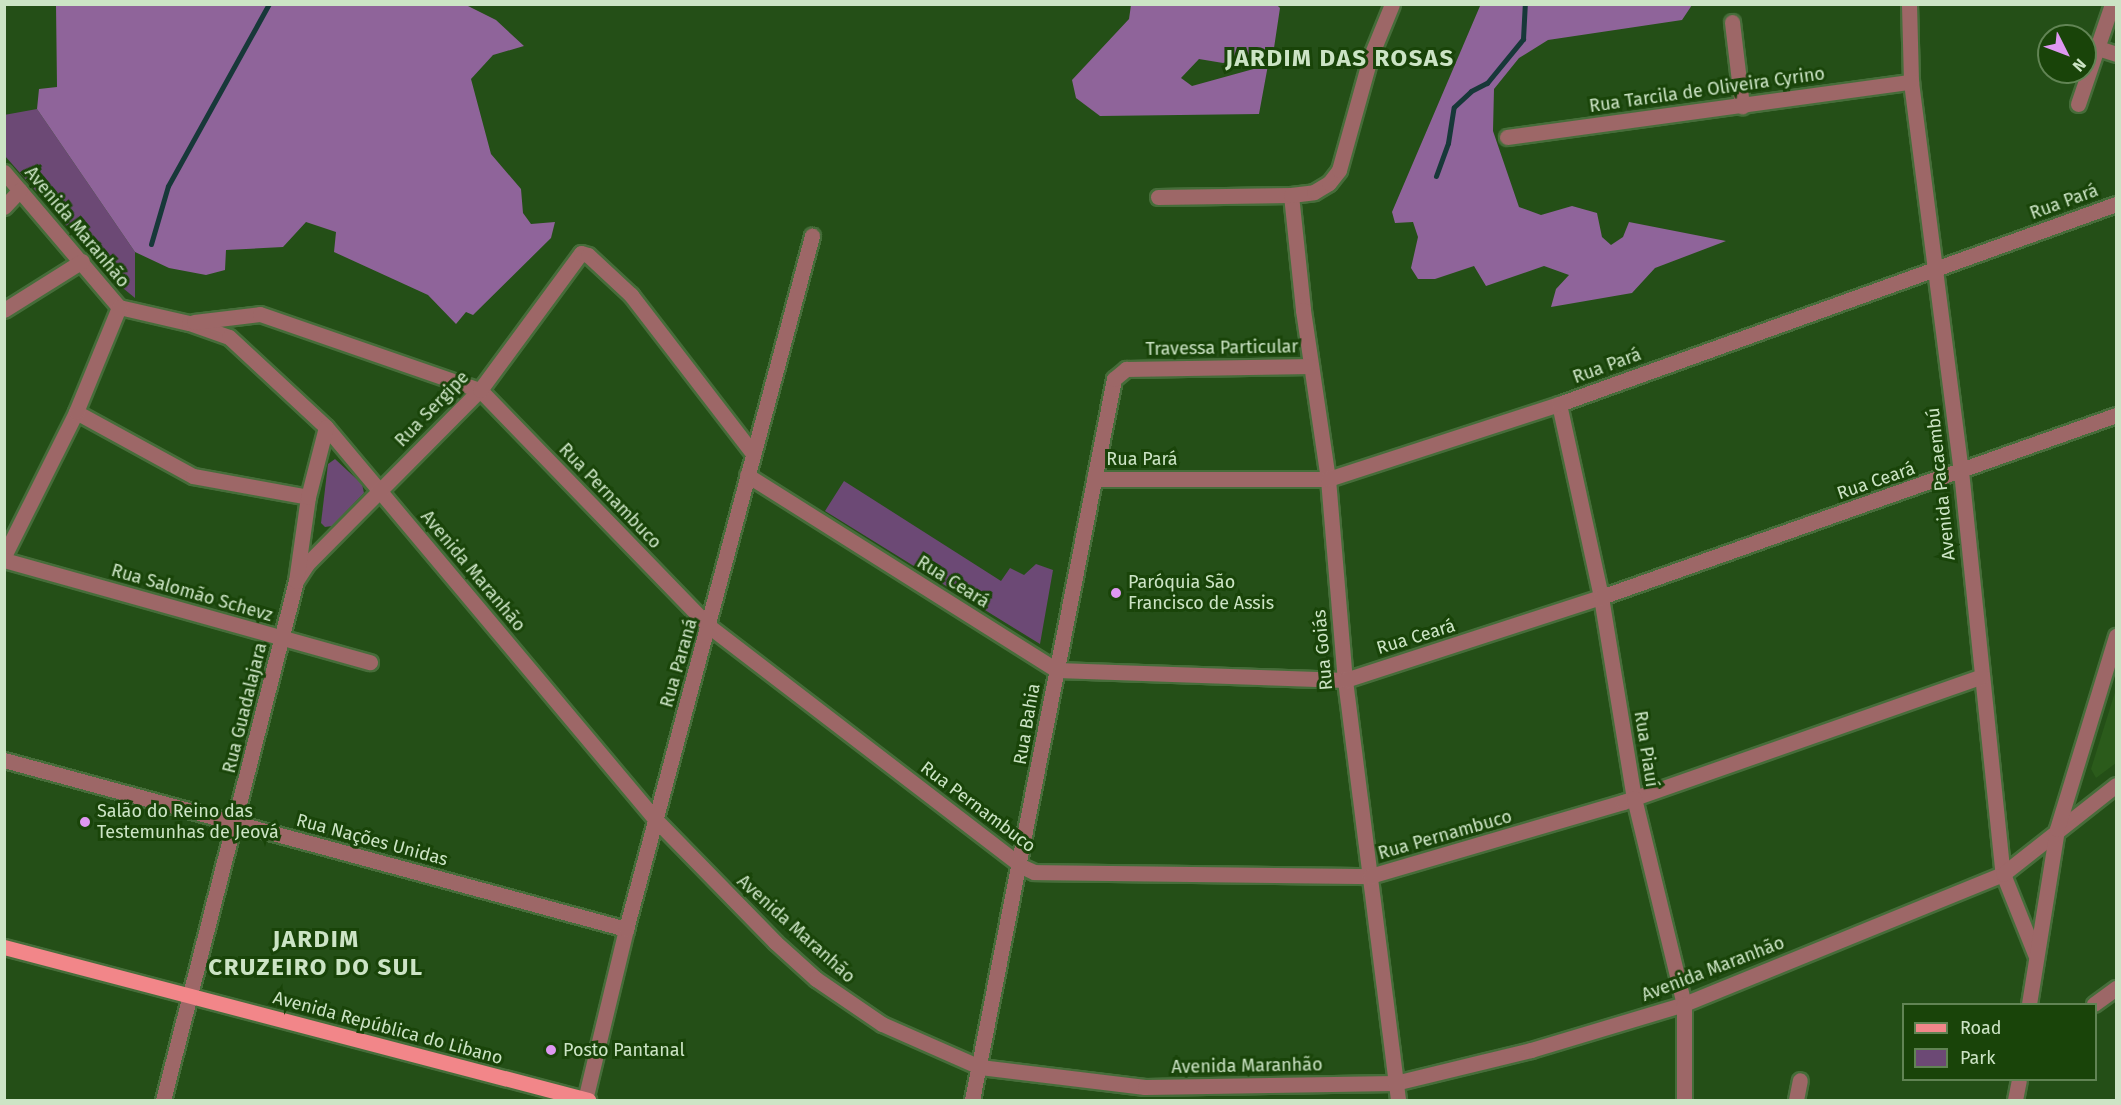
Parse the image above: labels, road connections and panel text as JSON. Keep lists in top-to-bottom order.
{
  "streets": {
    "main road": ["Avenida República do Libano"],
    "street": [
      "Rua Tarcila de Oliveira Cyrino",
      "Rua Pará",
      "Avenida Maranhão",
      "Travessa Particular",
      "Rua Sergipe",
      "Rua Ceará",
      "Avenida Pacaembú",
      "Rua Pernambuco",
      "Rua Salomão Schevz",
      "Rua Goiás",
      "Rua Paraná",
      "Rua Guadalajara",
      "Rua Bahia",
      "Rua Piauí",
      "Rua Nações Unidas"
    ]
  },
  "crossings": [
    ["Rua Tarcila de Oliveira Cyrino", "Avenida Pacaembú"],
    ["Rua Pará", "Avenida Pacaembú"],
    ["Rua Pará", "Rua Goiás"],
    ["Rua Pará", "Rua Bahia"],
    ["Rua Pará", "Rua Piauí"],
    ["Avenida Maranhão", "Rua Sergipe"],
    ["Avenida Maranhão", "Avenida Pacaembú"],
    ["Avenida Maranhão", "Rua Pernambuco"],
    ["Avenida Maranhão", "Rua Goiás"],
    ["Avenida Maranhão", "Rua Paraná"],
    ["Avenida Maranhão", "Rua Guadalajara"],
    ["Avenida Maranhão", "Rua Bahia"],
    ["Avenida Maranhão", "Rua Piauí"],
    ["Travessa Particular", "Rua Goiás"],
    ["Travessa Particular", "Rua Bahia"],
    ["Rua Sergipe", "Rua Pernambuco"],
    ["Rua Sergipe", "Rua Paraná"],
    ["Rua Sergipe", "Rua Guadalajara"],
    ["Rua Ceará", "Avenida Pacaembú"],
    ["Rua Ceará", "Rua Goiás"],
    ["Rua Ceará", "Rua Paraná"],
    ["Rua Ceará", "Rua Bahia"],
    ["Rua Ceará", "Rua Piauí"],
    ["Avenida Pacaembú", "Rua Pernambuco"],
    ["Rua Pernambuco", "Rua Goiás"],
    ["Rua Pernambuco", "Rua Paraná"],
    ["Rua Pernambuco", "Rua Bahia"],
    ["Rua Pernambuco", "Rua Piauí"],
    ["Rua Salomão Schevz", "Rua Guadalajara"],
    ["Rua Paraná", "Rua Nações Unidas"],
    ["Rua Paraná", "Avenida República do Libano"],
    ["Rua Guadalajara", "Rua Nações Unidas"],
    ["Rua Guadalajara", "Avenida República do Libano"]
  ],
  "districts": ["JARDIM DAS ROSAS", "JARDIM CRUZEIRO DO SUL"],
  "places": ["Paróquia São Francisco de Assis", "Salão do Reino das Testemunhas de Jeová", "Posto Pantanal"],
  "legend": ["Road", "Park"],
  "north": "bottom right"
}
